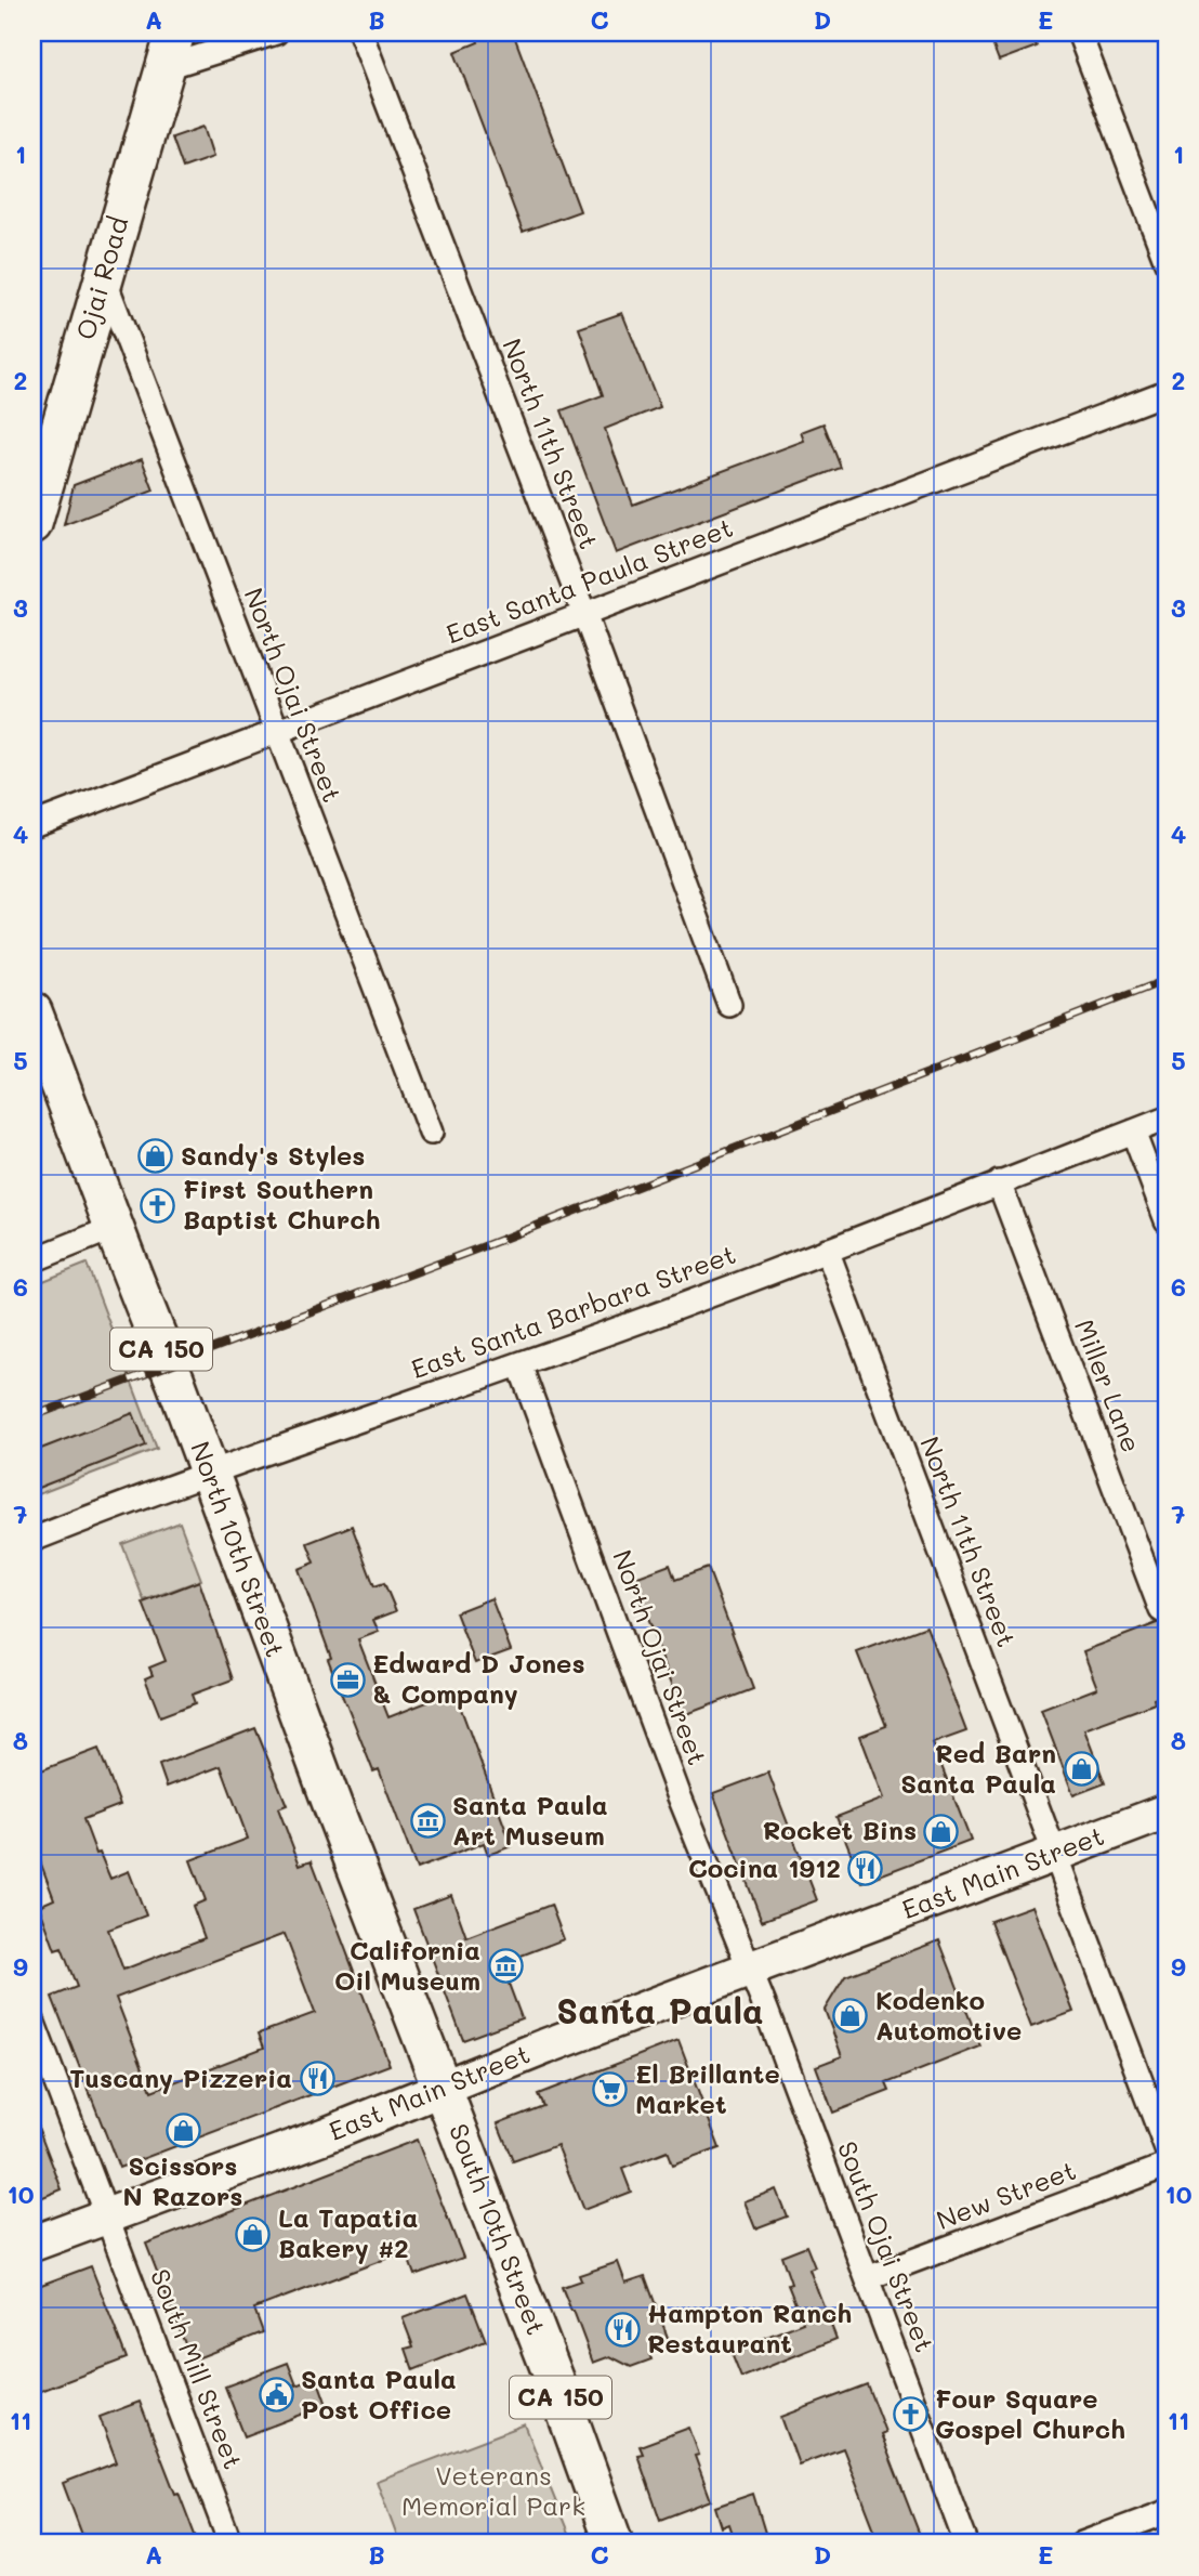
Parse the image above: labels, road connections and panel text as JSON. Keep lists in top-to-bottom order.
{
  "streets": {
    "main road": [
      "Ojai Road",
      "CA 150",
      "North 10th Street",
      "South 10th Street"
    ],
    "street": [
      "North 11th Street",
      "East Santa Paula Street",
      "North Ojai Street",
      "East Santa Barbara Street",
      "Miller Lane",
      "East Main Street",
      "New Street",
      "South Ojai Street",
      "South Mill Street"
    ]
  },
  "crossings": [
    ["Ojai Road", "North Ojai Street"],
    ["North 11th Street", "East Santa Paula Street"],
    ["North 11th Street", "East Santa Barbara Street"],
    ["North 11th Street", "East Main Street"],
    ["East Santa Paula Street", "North Ojai Street"],
    ["North Ojai Street", "East Santa Barbara Street"],
    ["North Ojai Street", "East Main Street"],
    ["North Ojai Street", "South Ojai Street"],
    ["East Santa Barbara Street", "Miller Lane"],
    ["East Santa Barbara Street", "North 10th Street"],
    ["North 10th Street", "East Main Street"],
    ["North 10th Street", "South 10th Street"],
    ["East Main Street", "South 10th Street"],
    ["East Main Street", "South Ojai Street"],
    ["East Main Street", "South Mill Street"],
    ["New Street", "South Ojai Street"]
  ],
  "districts": ["Santa Paula"],
  "parks": ["Veterans Memorial Park"],
  "places": {
    "shop": [
      "Sandy's Styles",
      "Red Barn Santa Paula",
      "Rocket Bins",
      "Kodenko Automotive",
      "Scissors N Razors",
      "La Tapatia Bakery #2"
    ],
    "church": ["First Southern Baptist Church", "Four Square Gospel Church"],
    "office": ["Edward D Jones & Company"],
    "museum": ["Santa Paula Art Museum", "California Oil Museum"],
    "restaurant": ["Cocina 1912", "Tuscany Pizzeria", "Hampton Ranch Restaurant"],
    "supermarket": ["El Brillante Market"],
    "public building": ["Santa Paula Post Office"]
  },
  "grid": {
    "columns": [
      "A",
      "B",
      "C",
      "D",
      "E"
    ],
    "rows": [
      "1",
      "2",
      "3",
      "4",
      "5",
      "6",
      "7",
      "8",
      "9",
      "10",
      "11"
    ]
  }
}
